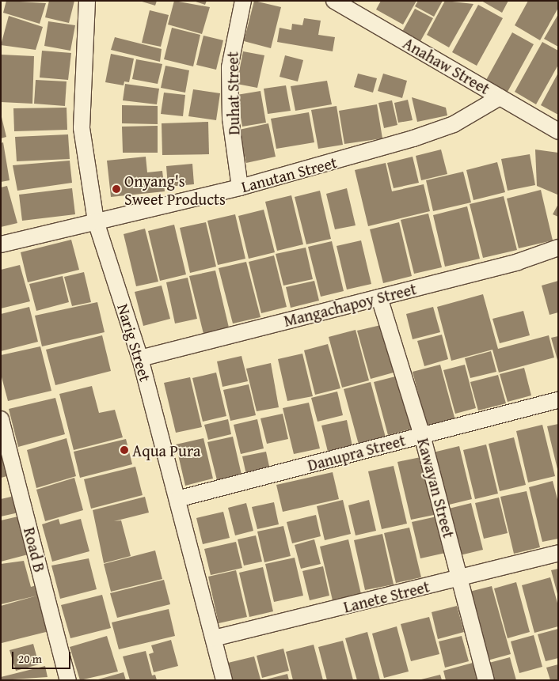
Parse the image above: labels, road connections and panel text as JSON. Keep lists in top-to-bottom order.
{
  "streets": {
    "street": [
      "Anahaw Street",
      "Duhat Street",
      "Lanutan Street",
      "Mangachapoy Street",
      "Narig Street",
      "Danupra Street",
      "Kawayan Street",
      "Road B",
      "Lanete Street"
    ]
  },
  "crossings": [
    ["Anahaw Street", "Lanutan Street"],
    ["Duhat Street", "Lanutan Street"],
    ["Lanutan Street", "Narig Street"],
    ["Mangachapoy Street", "Narig Street"],
    ["Mangachapoy Street", "Kawayan Street"],
    ["Narig Street", "Danupra Street"],
    ["Narig Street", "Lanete Street"],
    ["Danupra Street", "Kawayan Street"],
    ["Kawayan Street", "Lanete Street"]
  ],
  "places": ["Onyang's Sweet Products", "Aqua Pura"],
  "scale_bar": "20 m"
}
